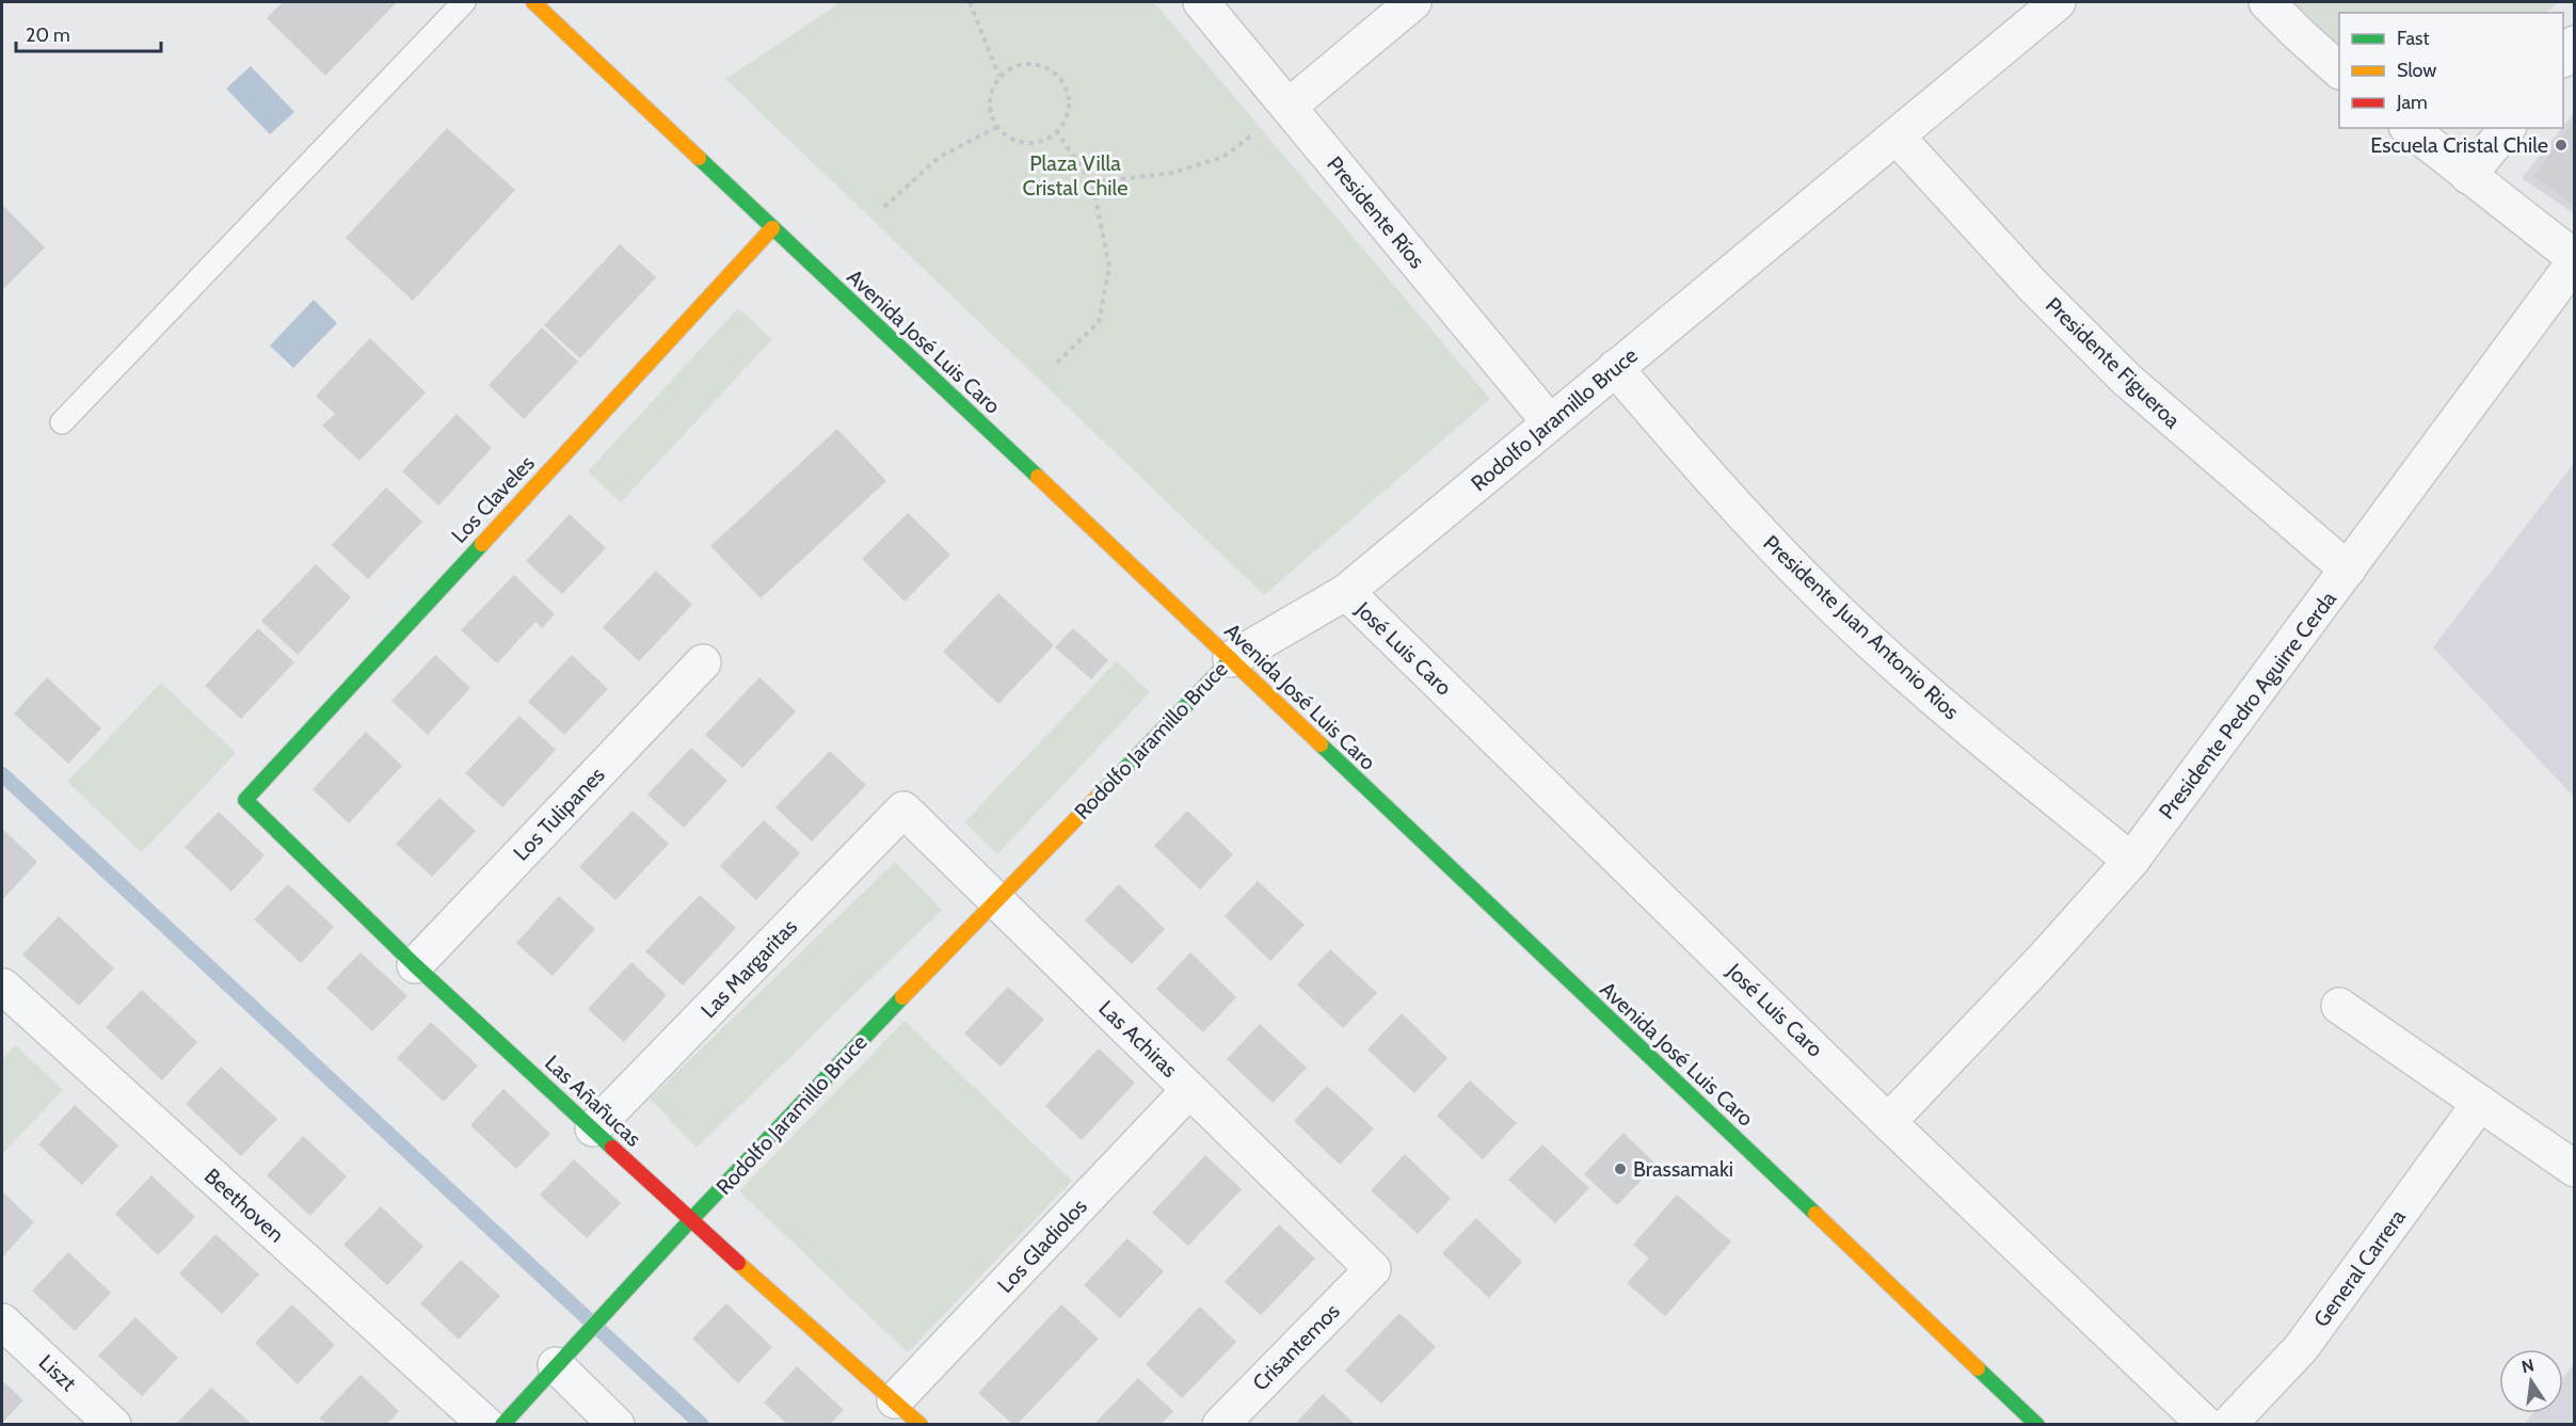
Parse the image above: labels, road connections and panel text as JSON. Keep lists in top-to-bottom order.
{
  "streets": {
    "street": [
      "Presidente Ríos",
      "Avenida José Luis Caro",
      "Presidente Figueroa",
      "Rodolfo Jaramillo Bruce",
      "Los Claveles",
      "Presidente Juan Antonio Rios",
      "José Luis Caro",
      "Presidente Pedro Aguirre Cerda",
      "Los Tulipanes",
      "Las Margaritas",
      "Las Achiras",
      "Las Añañucas",
      "Beethoven",
      "Los Gladiolos",
      "General Carrera",
      "Crisantemos",
      "Liszt"
    ]
  },
  "crossings": [
    ["Presidente Ríos", "Rodolfo Jaramillo Bruce"],
    ["Avenida José Luis Caro", "Rodolfo Jaramillo Bruce"],
    ["Avenida José Luis Caro", "Los Claveles"],
    ["Presidente Figueroa", "Rodolfo Jaramillo Bruce"],
    ["Presidente Figueroa", "Presidente Pedro Aguirre Cerda"],
    ["Rodolfo Jaramillo Bruce", "Presidente Juan Antonio Rios"],
    ["Rodolfo Jaramillo Bruce", "José Luis Caro"],
    ["Rodolfo Jaramillo Bruce", "Las Achiras"],
    ["Rodolfo Jaramillo Bruce", "Las Añañucas"],
    ["Los Claveles", "Las Añañucas"],
    ["Presidente Juan Antonio Rios", "Presidente Pedro Aguirre Cerda"],
    ["José Luis Caro", "Presidente Pedro Aguirre Cerda"],
    ["Los Tulipanes", "Las Añañucas"],
    ["Las Margaritas", "Las Achiras"],
    ["Las Margaritas", "Las Añañucas"],
    ["Las Achiras", "Los Gladiolos"],
    ["Las Achiras", "Crisantemos"],
    ["Las Añañucas", "Los Gladiolos"]
  ],
  "parks": ["Plaza Villa Cristal Chile"],
  "places": ["Escuela Cristal Chile", "Brassamaki"],
  "legend": ["Fast", "Slow", "Jam"],
  "scale_bar": "20 m",
  "north": "top"
}
